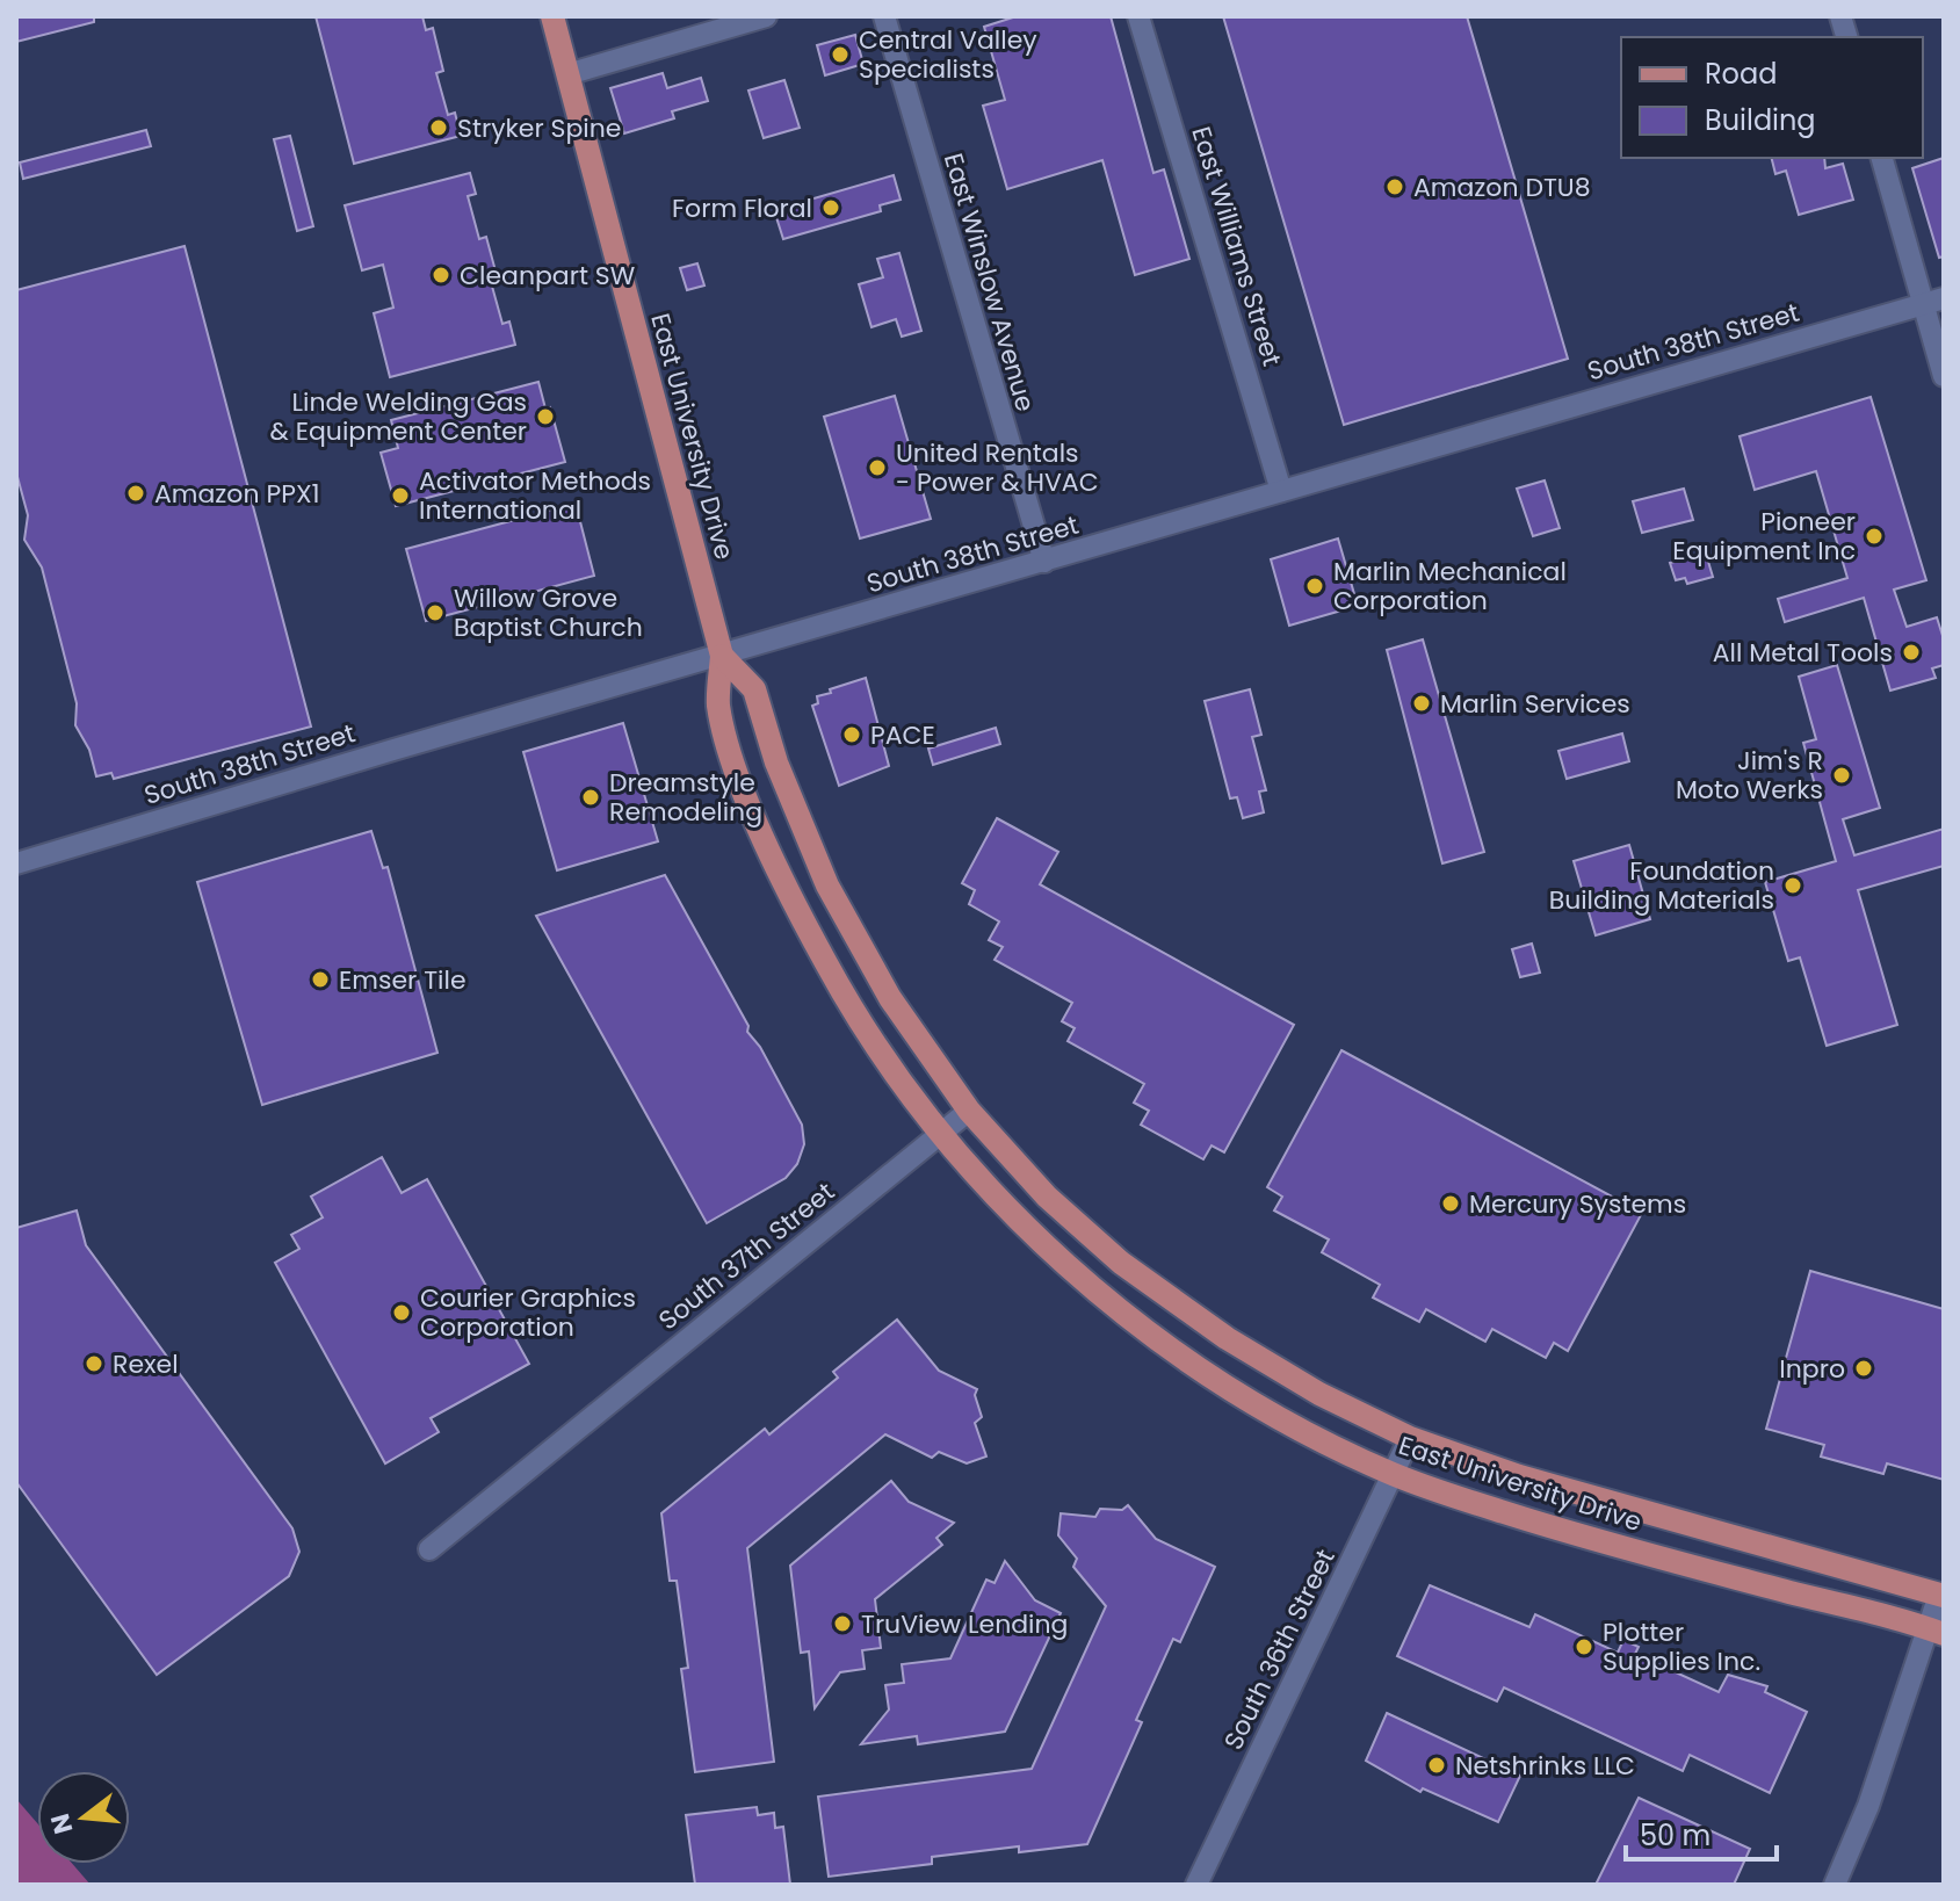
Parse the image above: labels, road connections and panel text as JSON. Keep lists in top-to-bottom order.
{
  "streets": {
    "main road": ["East University Drive"],
    "street": [
      "East Williams Street",
      "East Winslow Avenue",
      "South 38th Street",
      "South 37th Street",
      "South 36th Street"
    ]
  },
  "crossings": [
    ["East Williams Street", "South 38th Street"],
    ["East Winslow Avenue", "South 38th Street"],
    ["South 38th Street", "East University Drive"],
    ["East University Drive", "South 37th Street"],
    ["East University Drive", "South 36th Street"]
  ],
  "places": [
    "Central Valley Specialists",
    "Stryker Spine",
    "Amazon DTU8",
    "Form Floral",
    "Cleanpart SW",
    "Linde Welding Gas & Equipment Center",
    "United Rentals - Power & HVAC",
    "Amazon PPX1",
    "Activator Methods International",
    "Pioneer Equipment Inc",
    "Marlin Mechanical Corporation",
    "Willow Grove Baptist Church",
    "All Metal Tools",
    "Marlin Services",
    "PACE",
    "Jim's R Moto Werks",
    "Dreamstyle Remodeling",
    "Foundation Building Materials",
    "Emser Tile",
    "Mercury Systems",
    "Courier Graphics Corporation",
    "Rexel",
    "Inpro",
    "TruView Lending",
    "Plotter Supplies Inc.",
    "Netshrinks LLC"
  ],
  "legend": ["Road", "Building"],
  "scale_bar": "50 m",
  "north": "left"
}
